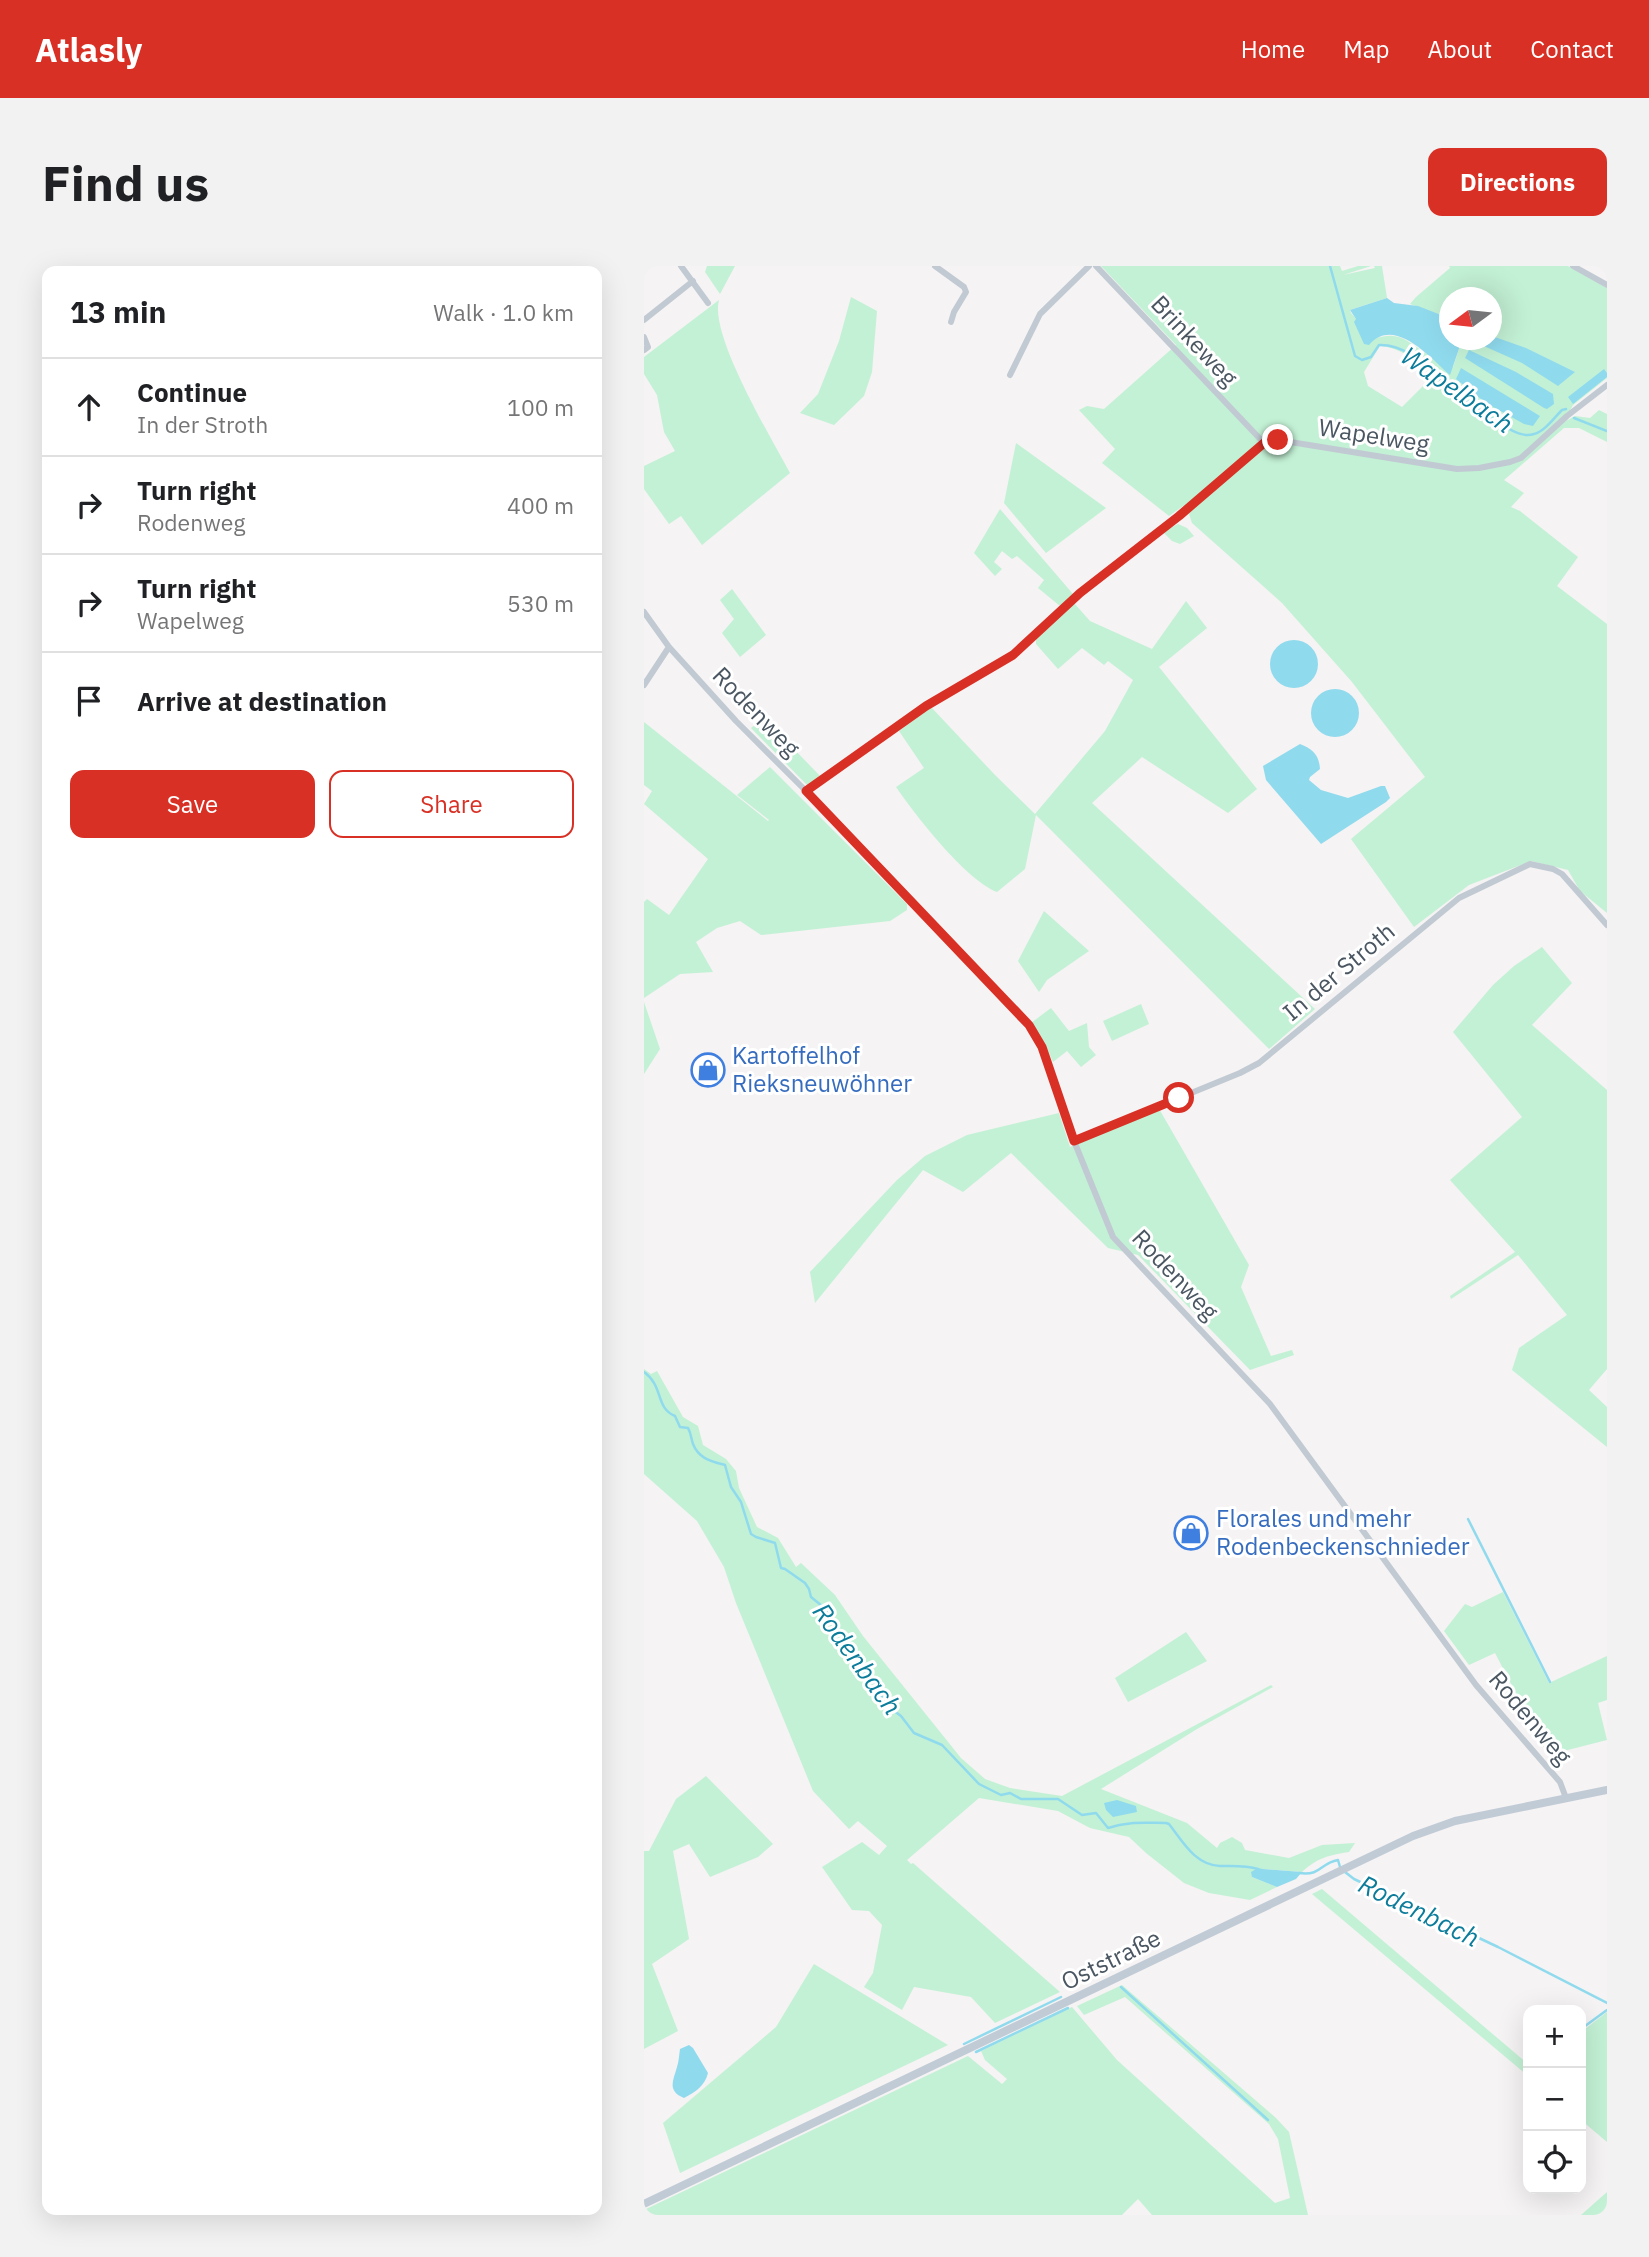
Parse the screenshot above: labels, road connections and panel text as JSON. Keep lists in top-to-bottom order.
{
  "streets": {
    "main road": ["Oststraße"],
    "street": [
      "Brinkeweg",
      "Wapelweg",
      "Rodenweg",
      "In der Stroth"
    ]
  },
  "crossings": [
    ["Brinkeweg", "Wapelweg"],
    ["Rodenweg", "In der Stroth"],
    ["Rodenweg", "Oststraße"]
  ],
  "water": ["Wapelbach", "Rodenbach"],
  "places": {
    "shop": ["Kartoffelhof Rieksneuwöhner", "Florales und mehr Rodenbeckenschnieder"]
  },
  "north": "left",
  "page": {
    "header": "Atlasly",
    "nav": [
      "Home",
      "Map",
      "About",
      "Contact"
    ],
    "buttons": [
      "Directions",
      ["Save", "Share"]
    ],
    "title": "Find us",
    "heading": ["13 min", "Walk · 1.0 km"],
    "list": [
      ["Continue", "In der Stroth", "100 m"],
      ["Turn right", "Rodenweg", "400 m"],
      ["Turn right", "Wapelweg", "530 m"],
      "Arrive at destination"
    ],
    "map_buttons": ["+", "−"]
  }
}
